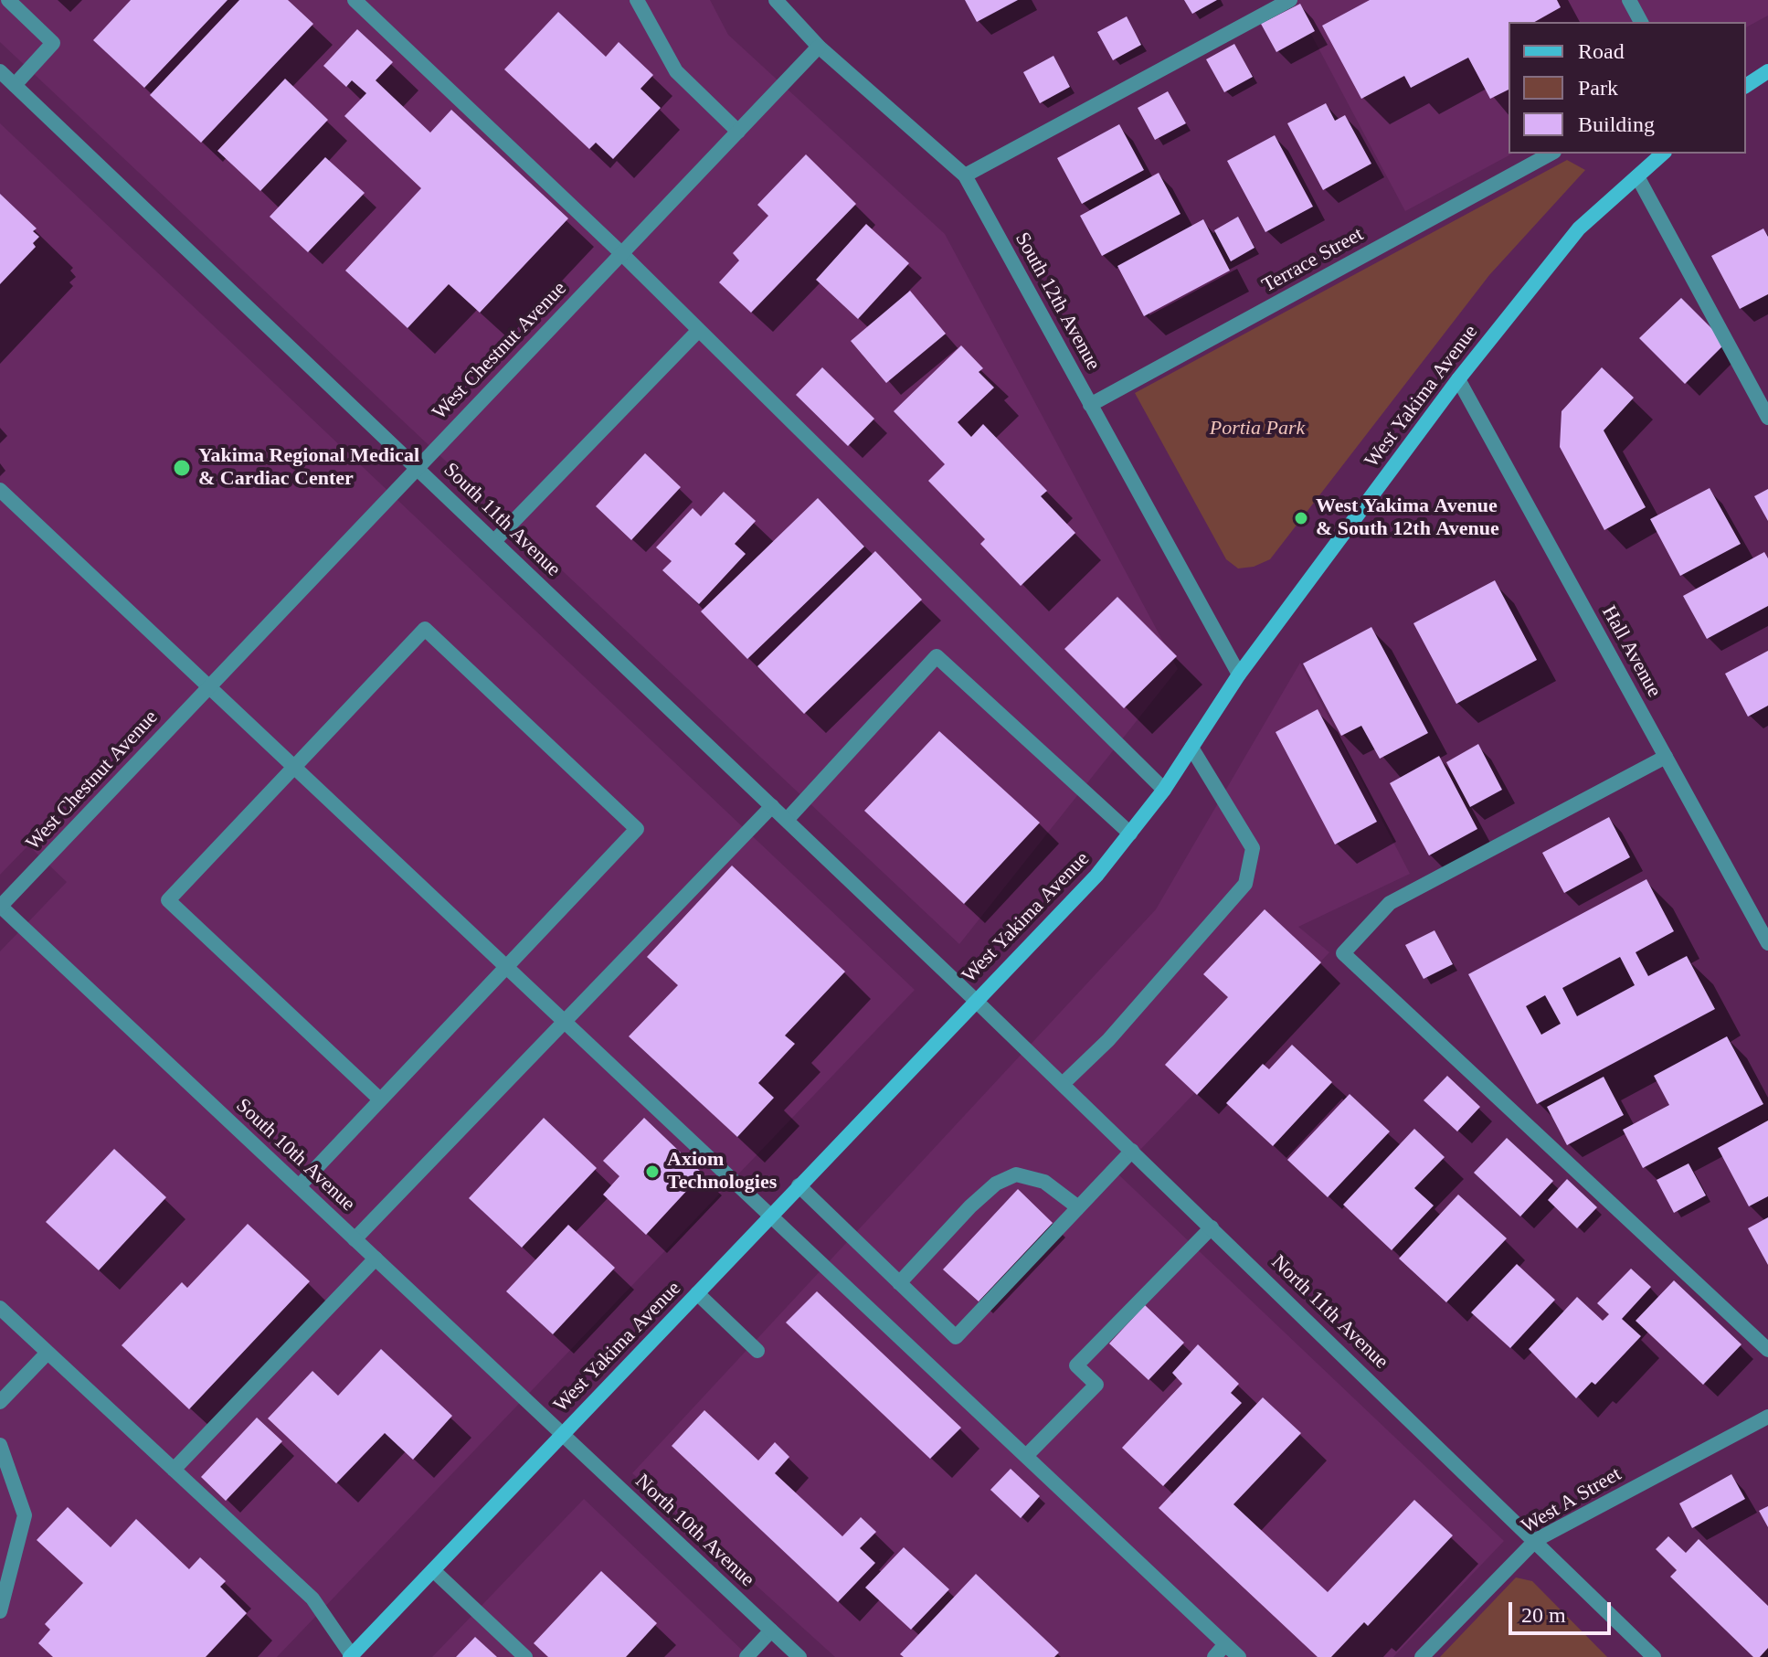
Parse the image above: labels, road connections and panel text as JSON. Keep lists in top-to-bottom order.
{
  "streets": {
    "main road": ["West Yakima Avenue"],
    "street": [
      "Terrace Street",
      "South 12th Avenue",
      "West Chestnut Avenue",
      "South 11th Avenue",
      "Hall Avenue",
      "South 10th Avenue",
      "North 11th Avenue",
      "West A Street",
      "North 10th Avenue"
    ]
  },
  "crossings": [
    ["Terrace Street", "South 12th Avenue"],
    ["South 12th Avenue", "West Chestnut Avenue"],
    ["South 12th Avenue", "West Yakima Avenue"],
    ["West Chestnut Avenue", "South 11th Avenue"],
    ["West Chestnut Avenue", "South 10th Avenue"],
    ["West Yakima Avenue", "South 11th Avenue"],
    ["West Yakima Avenue", "Hall Avenue"],
    ["West Yakima Avenue", "South 10th Avenue"],
    ["West Yakima Avenue", "North 11th Avenue"],
    ["West Yakima Avenue", "North 10th Avenue"],
    ["South 11th Avenue", "North 11th Avenue"],
    ["South 10th Avenue", "North 10th Avenue"],
    ["North 11th Avenue", "West A Street"]
  ],
  "parks": ["Portia Park"],
  "places": ["Yakima Regional Medical & Cardiac Center", "West Yakima Avenue & South 12th Avenue", "Axiom Technologies"],
  "legend": ["Road", "Park", "Building"],
  "scale_bar": "20 m"
}
